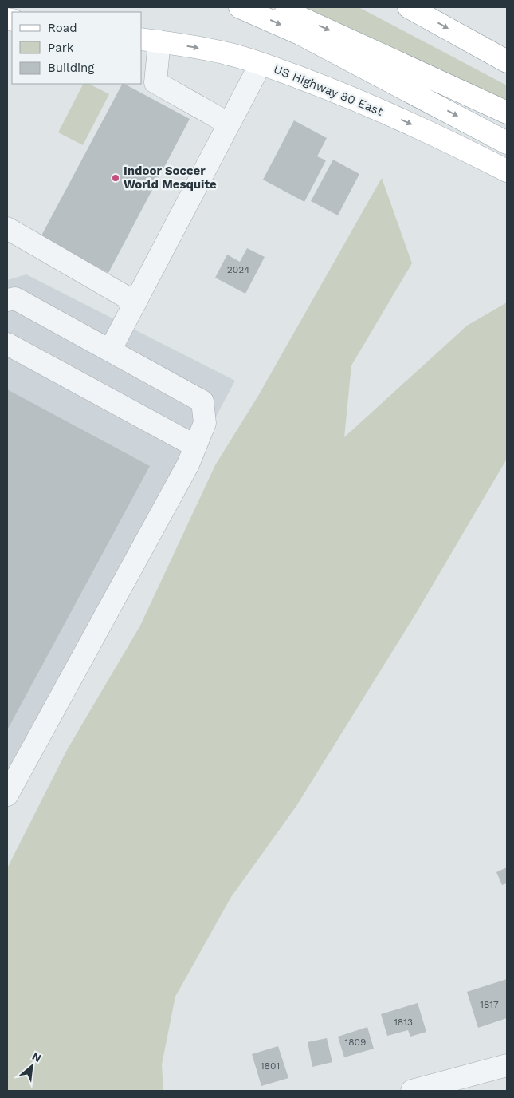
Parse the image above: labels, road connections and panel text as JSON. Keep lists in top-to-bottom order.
{
  "streets": {
    "main road": ["US Highway 80 East"]
  },
  "places": ["Indoor Soccer World Mesquite"],
  "house_numbers": [
    "2024",
    "1817",
    "1813",
    "1809",
    "1801"
  ],
  "legend": ["Road", "Park", "Building"],
  "north": "top right"
}
